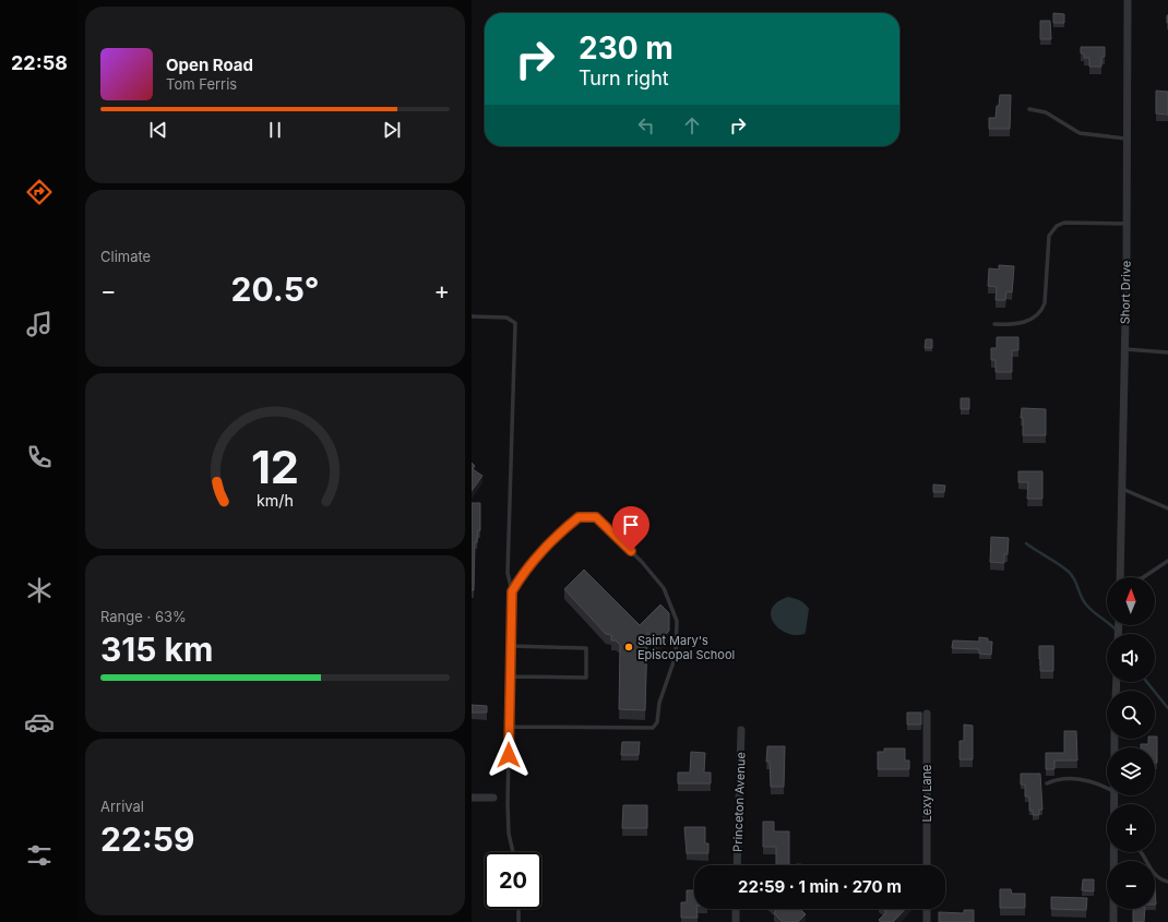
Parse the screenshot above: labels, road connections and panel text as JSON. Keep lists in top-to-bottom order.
{
  "streets": {
    "street": ["Short Drive", "Lexy Lane", "Princeton Avenue"]
  },
  "places": ["Saint Mary's Episcopal School"],
  "north": "top",
  "page": {
    "tabs": "22:58",
    "turn": ["230 m", "Turn right"],
    "song": ["Open Road", "Tom Ferris"],
    "tile": [
      "Climate",
      ["Range · 63%", "315 km"],
      ["Arrival", "22:59"]
    ],
    "heat": ["−", "20.5°", "+"],
    "map_buttons": ["+", "−"],
    "limit": "20",
    "trip": "22:59 · 1 min · 270 m",
    "gauge": ["12", "km/h"]
  }
}
